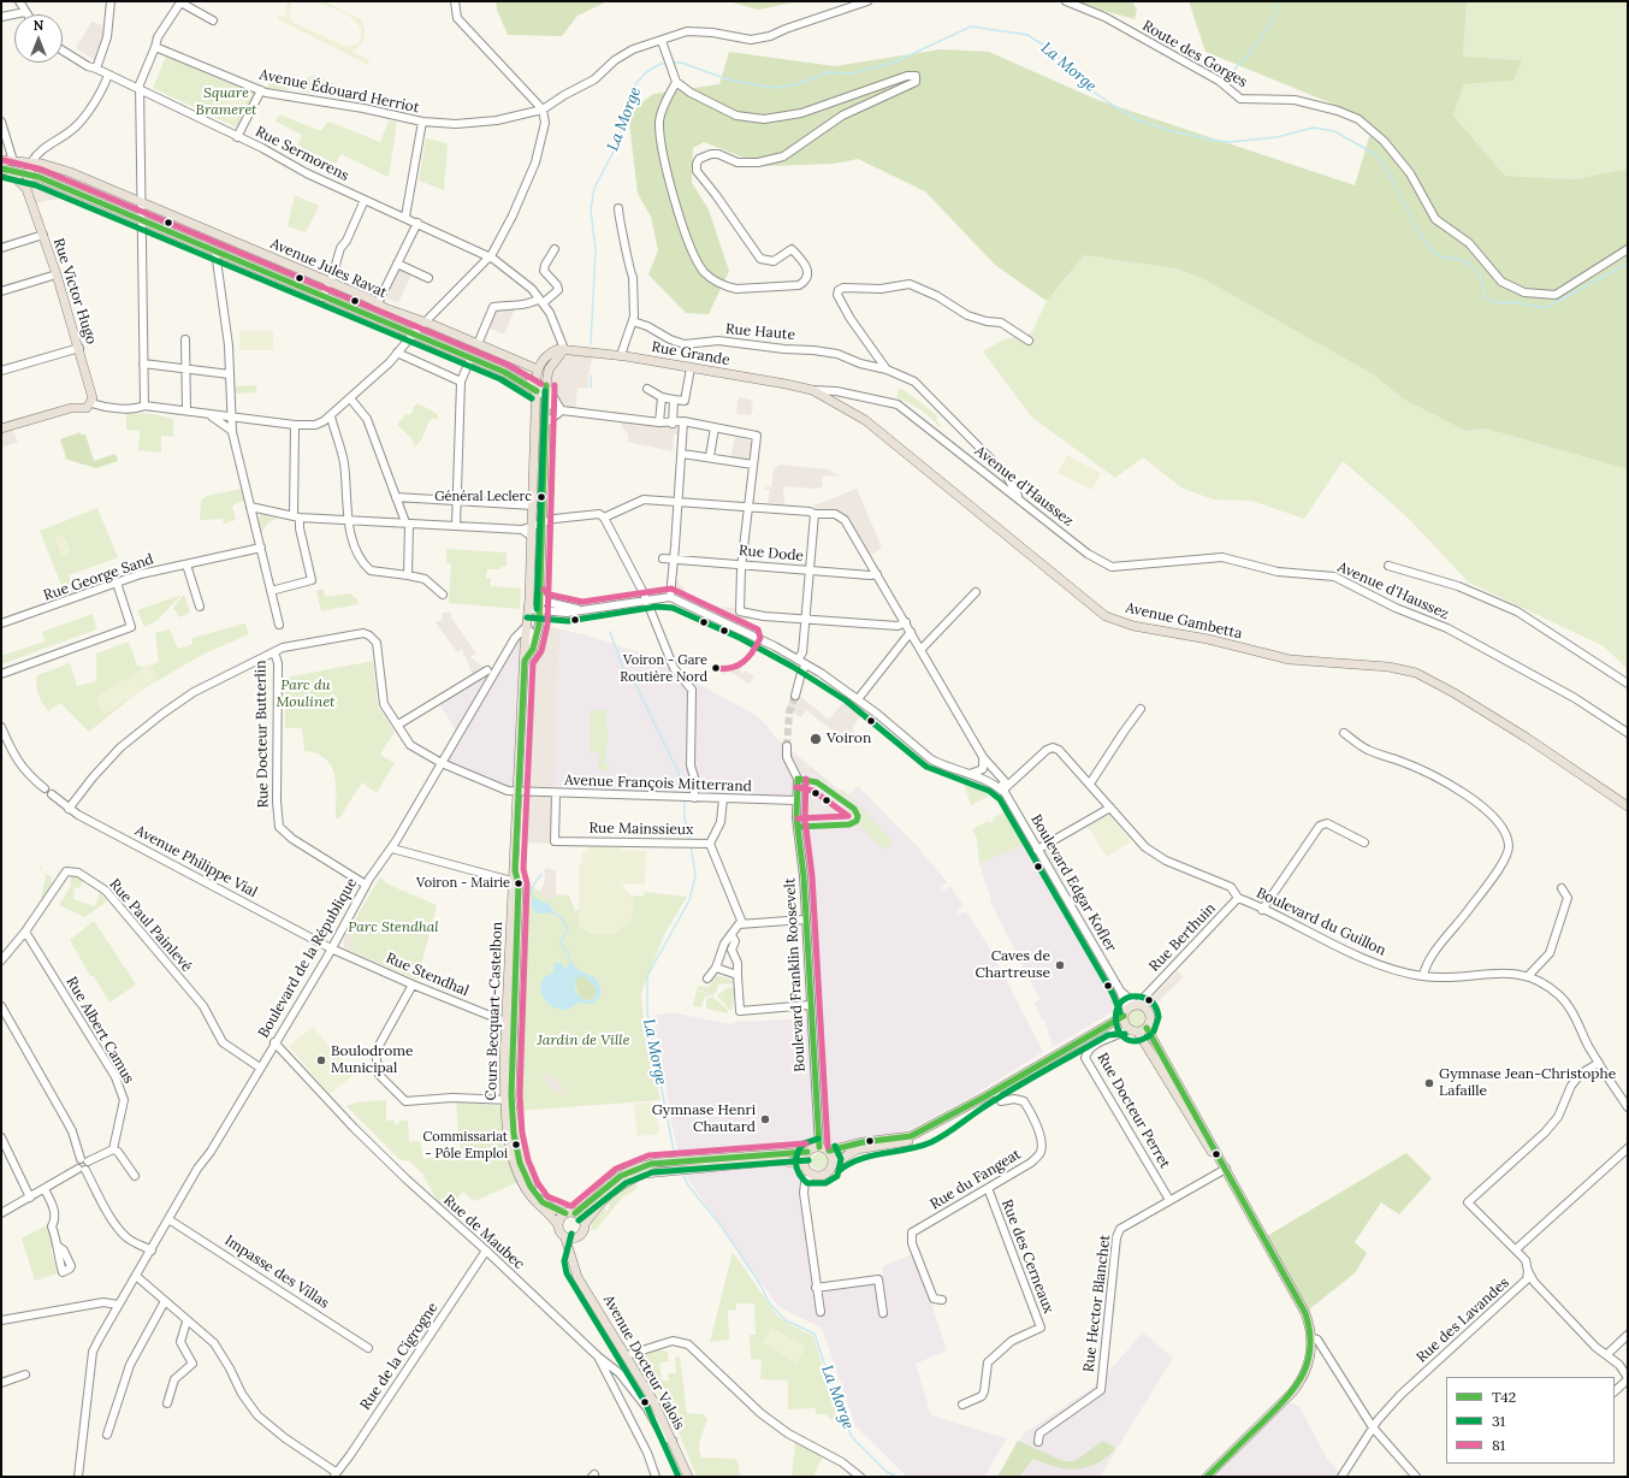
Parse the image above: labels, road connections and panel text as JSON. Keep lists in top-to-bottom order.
{
  "streets": {
    "main road": [
      "Avenue Jules Ravat",
      "Rue Victor Hugo",
      "Rue Grande",
      "Avenue Gambetta",
      "Cours Becquart-Castelbon",
      "Avenue Docteur Valois"
    ],
    "street": [
      "Route des Gorges",
      "Avenue Édouard Herriot",
      "Rue Sermorens",
      "Rue Haute",
      "Avenue d'Haussez",
      "Rue Dode",
      "Rue George Sand",
      "Rue Docteur Butterlin",
      "Avenue François Mitterrand",
      "Rue Mainssieux",
      "Avenue Philippe Vial",
      "Boulevard Edgar Kofler",
      "Boulevard du Guillon",
      "Rue Paul Painlevé",
      "Rue Berthuin",
      "Boulevard de la République",
      "Rue Stendhal",
      "Boulevard Franklin Roosevelt",
      "Rue Albert Camus",
      "Rue Docteur Perret",
      "Rue du Fangeat",
      "Rue de Maubec",
      "Rue des Cerneaux",
      "Impasse des Villas",
      "Rue Hector Blanchet",
      "Rue des Lavandes",
      "Rue de la Cigrogne"
    ]
  },
  "crossings": [
    ["Rue Sermorens", "Rue Grande"],
    ["Avenue Jules Ravat", "Rue Victor Hugo"],
    ["Rue Haute", "Avenue d'Haussez"],
    ["Rue Grande", "Avenue Gambetta"],
    ["Avenue d'Haussez", "Avenue Gambetta"],
    ["Rue Dode", "Boulevard Edgar Kofler"],
    ["Rue Docteur Butterlin", "Avenue François Mitterrand"],
    ["Rue Docteur Butterlin", "Boulevard de la République"],
    ["Avenue François Mitterrand", "Rue Mainssieux"],
    ["Avenue François Mitterrand", "Boulevard de la République"],
    ["Avenue François Mitterrand", "Boulevard Franklin Roosevelt"],
    ["Avenue François Mitterrand", "Cours Becquart-Castelbon"],
    ["Avenue Philippe Vial", "Boulevard de la République"],
    ["Avenue Philippe Vial", "Rue Stendhal"],
    ["Boulevard Edgar Kofler", "Boulevard du Guillon"],
    ["Boulevard Edgar Kofler", "Rue Berthuin"],
    ["Boulevard Edgar Kofler", "Rue Docteur Perret"],
    ["Boulevard du Guillon", "Rue Berthuin"],
    ["Rue Paul Painlevé", "Boulevard de la République"],
    ["Rue Paul Painlevé", "Rue Albert Camus"],
    ["Rue Berthuin", "Rue Docteur Perret"],
    ["Boulevard de la République", "Rue Stendhal"],
    ["Boulevard de la République", "Cours Becquart-Castelbon"],
    ["Boulevard de la République", "Rue de Maubec"],
    ["Boulevard de la République", "Impasse des Villas"],
    ["Rue Stendhal", "Cours Becquart-Castelbon"],
    ["Cours Becquart-Castelbon", "Avenue Docteur Valois"],
    ["Rue Docteur Perret", "Rue Hector Blanchet"],
    ["Rue du Fangeat", "Rue des Cerneaux"],
    ["Rue de Maubec", "Rue de la Cigrogne"],
    ["Rue de Maubec", "Avenue Docteur Valois"]
  ],
  "water": ["La Morge"],
  "parks": [
    "Square Brameret",
    "Parc du Moulinet",
    "Parc Stendhal",
    "Jardin de Ville"
  ],
  "places": [
    "Général Leclerc",
    "Voiron - Gare Routière Nord",
    "Voiron",
    "Voiron - Mairie",
    "Caves de Chartreuse",
    "Boulodrome Municipal",
    "Gymnase Jean-Christophe Lafaille",
    "Gymnase Henri Chautard",
    "Commissariat - Pôle Emploi"
  ],
  "lines": ["transit line 81", "transit line T42", "transit line 31"],
  "legend": ["T42", "31", "81"],
  "north": "top"
}
